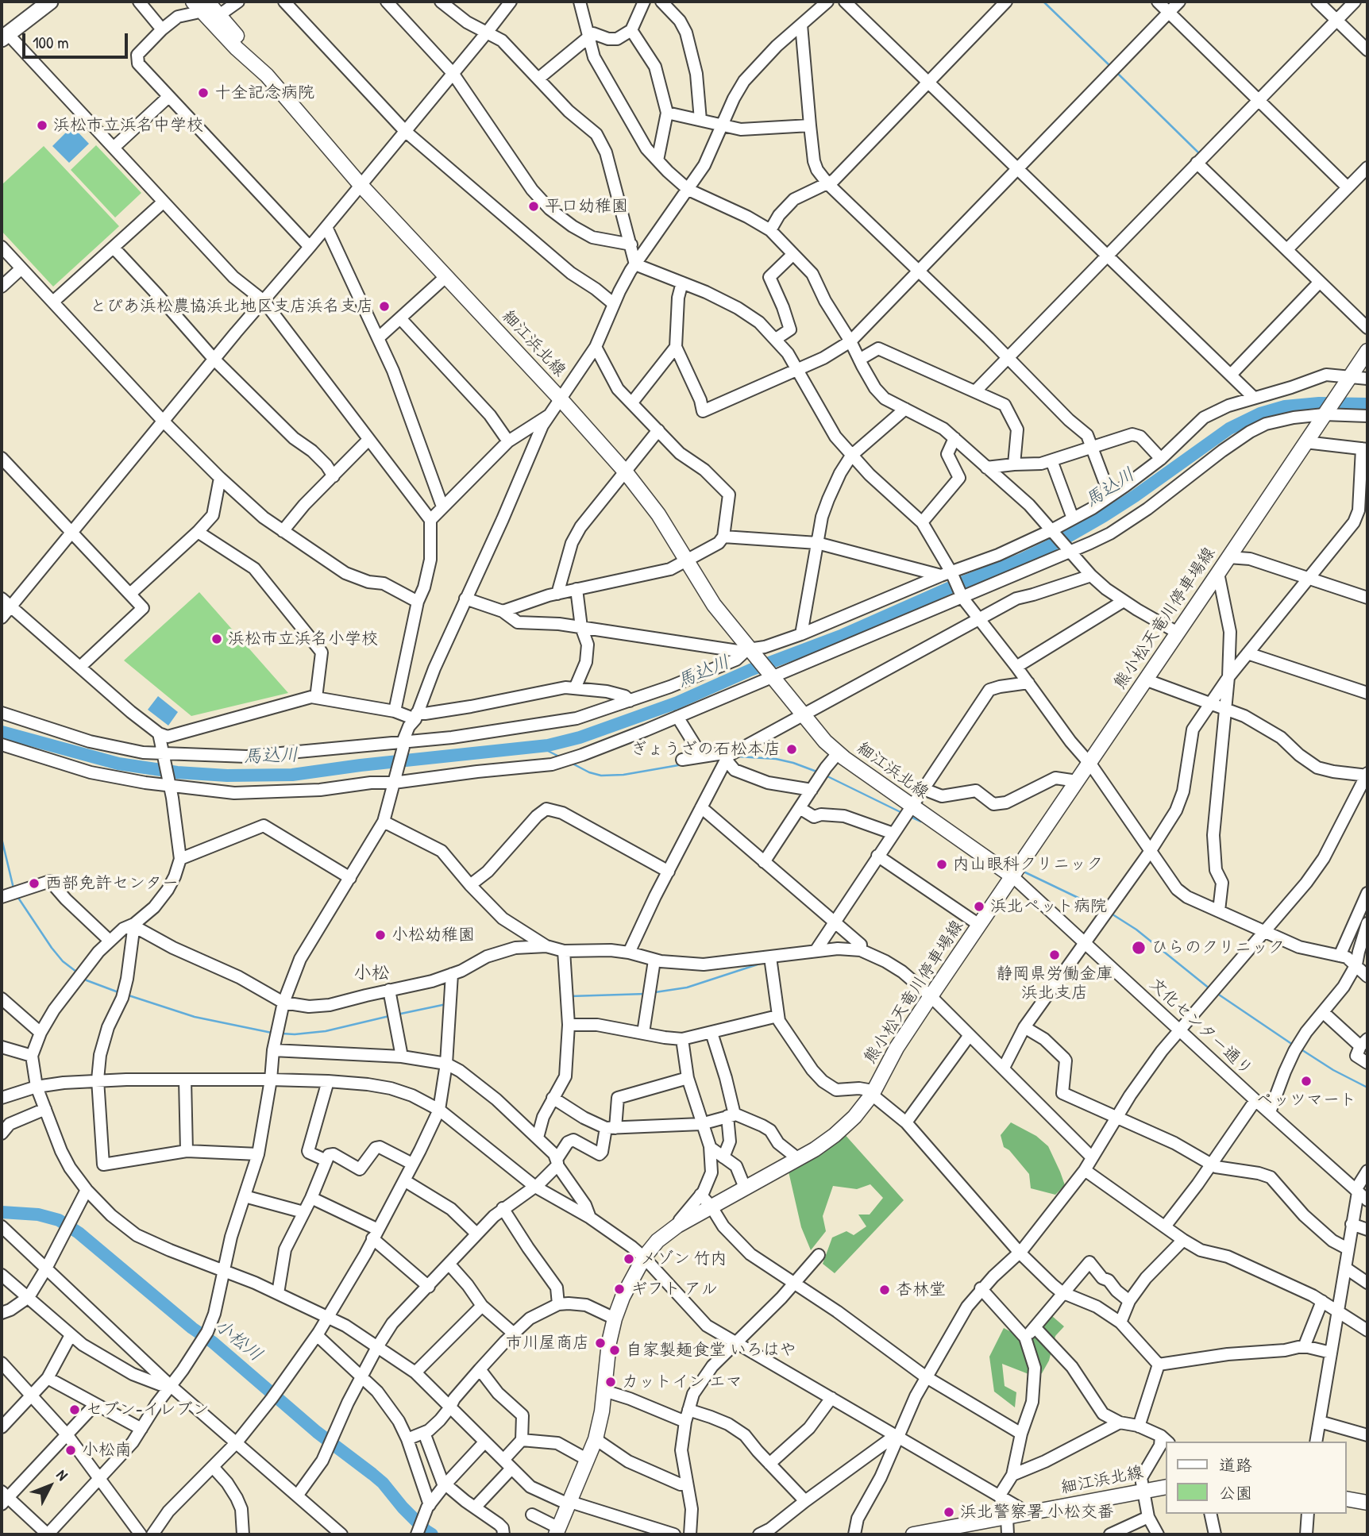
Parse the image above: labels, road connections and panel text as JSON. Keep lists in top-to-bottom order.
{
  "streets": {
    "main road": ["細江浜北線", "熊小松天竜川停車場線"],
    "street": ["文化センター通り"]
  },
  "crossings": [
    ["細江浜北線", "熊小松天竜川停車場線"],
    ["細江浜北線", "文化センター通り"],
    ["熊小松天竜川停車場線", "文化センター通り"]
  ],
  "districts": ["小松"],
  "water": ["馬込川", "小松川"],
  "places": [
    "十全記念病院",
    "浜松市立浜名中学校",
    "平口幼稚園",
    "とぴあ浜松農協浜北地区支店浜名支店",
    "浜松市立浜名小学校",
    "ぎょうざの石松本店",
    "内山眼科クリニック",
    "西部免許センター",
    "浜北ペット病院",
    "小松幼稚園",
    "ひらのクリニック",
    "静岡県労働金庫 浜北支店",
    "ペッツマート",
    "メゾン 竹内",
    "ギフト アル",
    "杏林堂",
    "市川屋商店",
    "自家製麺食堂 いろはや",
    "カットイン エマ",
    "セブン-イレブン",
    "小松南",
    "浜北警察署 小松交番"
  ],
  "legend": ["道路", "公園"],
  "scale_bar": "100 m",
  "north": "top right"
}
